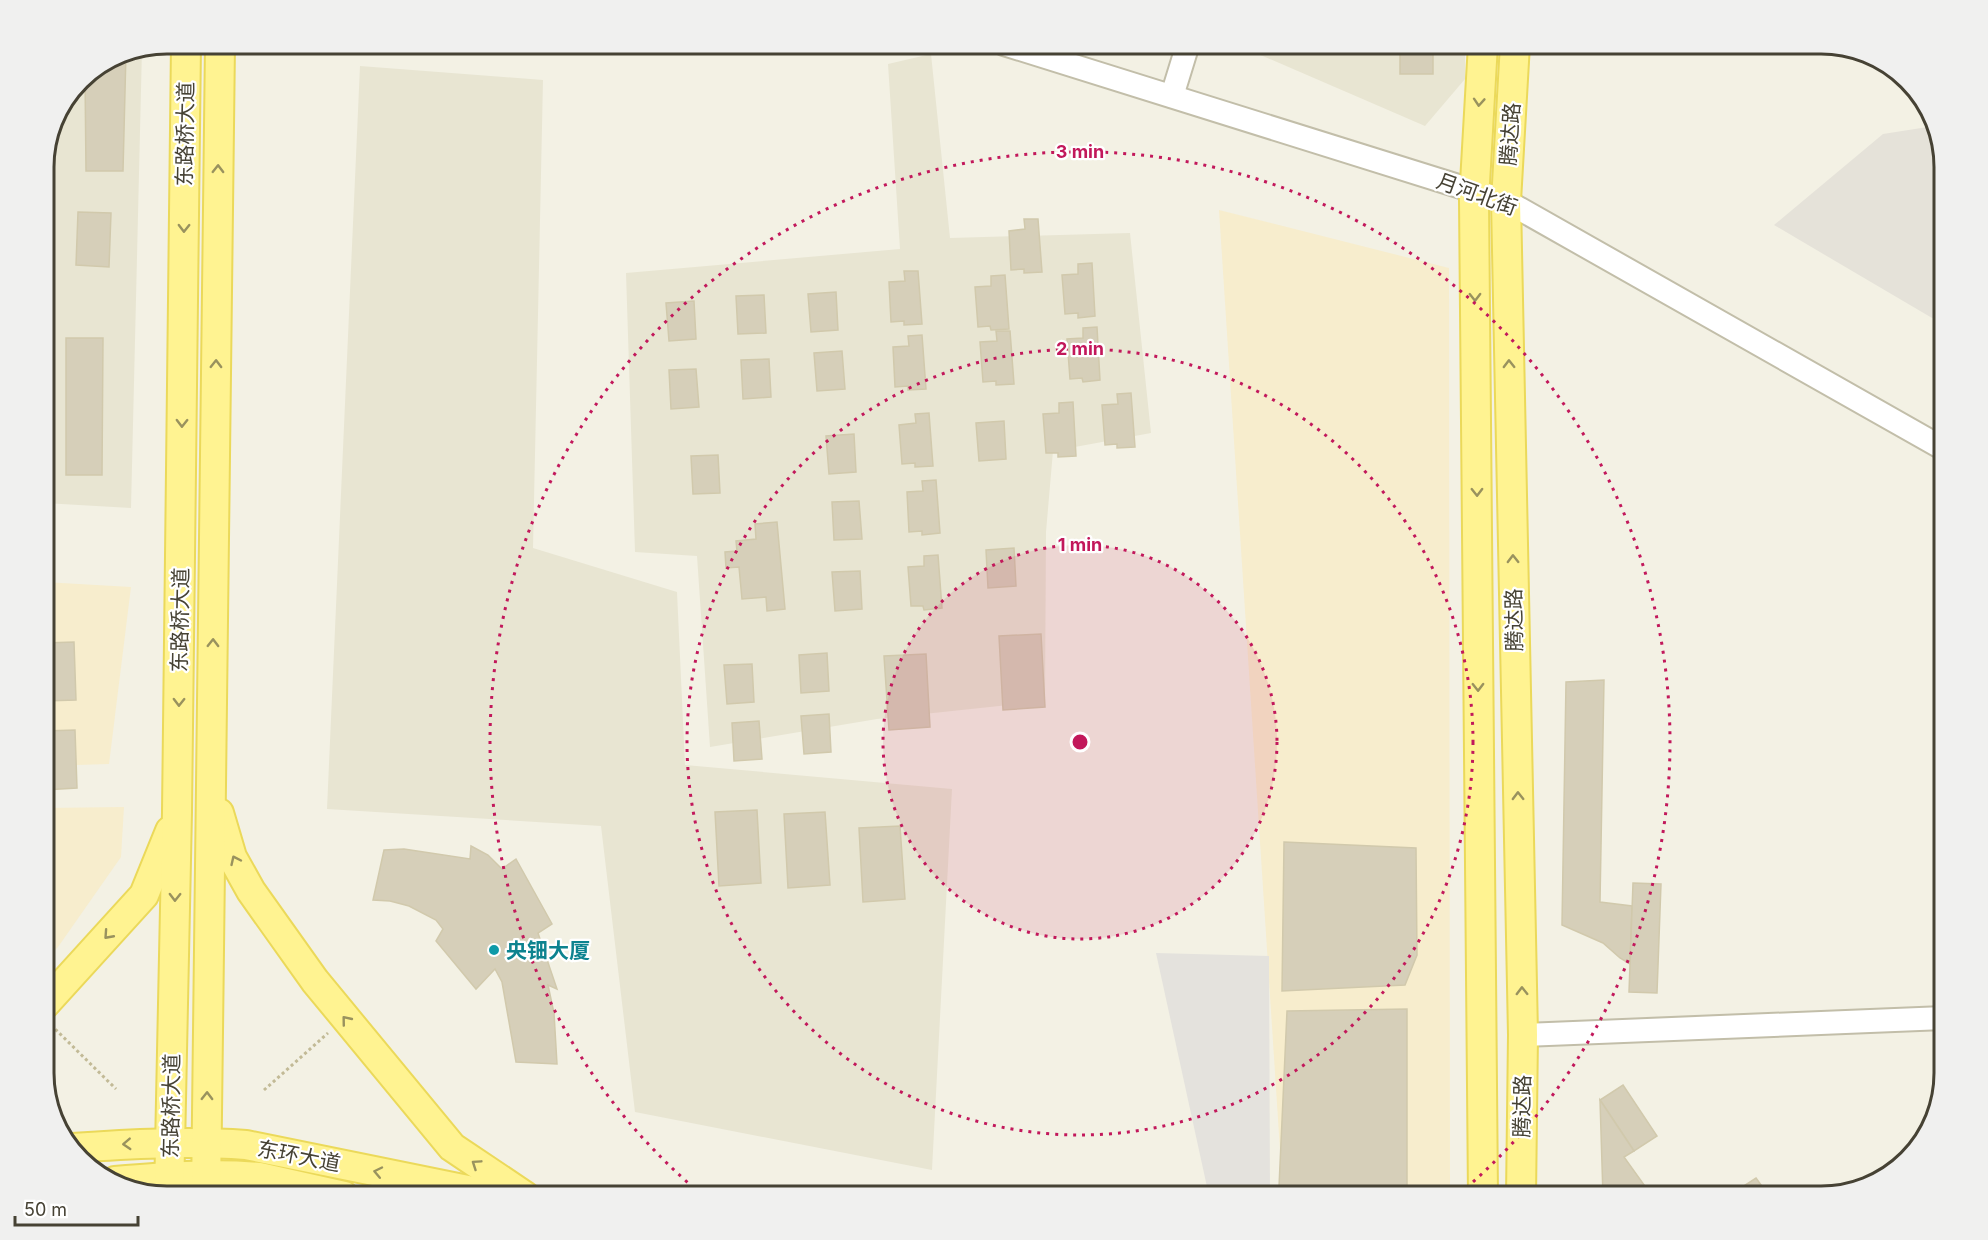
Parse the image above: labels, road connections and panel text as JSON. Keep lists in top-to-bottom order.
{
  "streets": {
    "main road": ["东路桥大道", "腾达路", "东环大道"],
    "street": ["月河北街"]
  },
  "crossings": [
    ["东路桥大道", "东环大道"],
    ["腾达路", "月河北街"]
  ],
  "places": ["央钿大厦"],
  "scale_bar": "50 m",
  "rings": ["3 min", "2 min", "1 min"]
}
